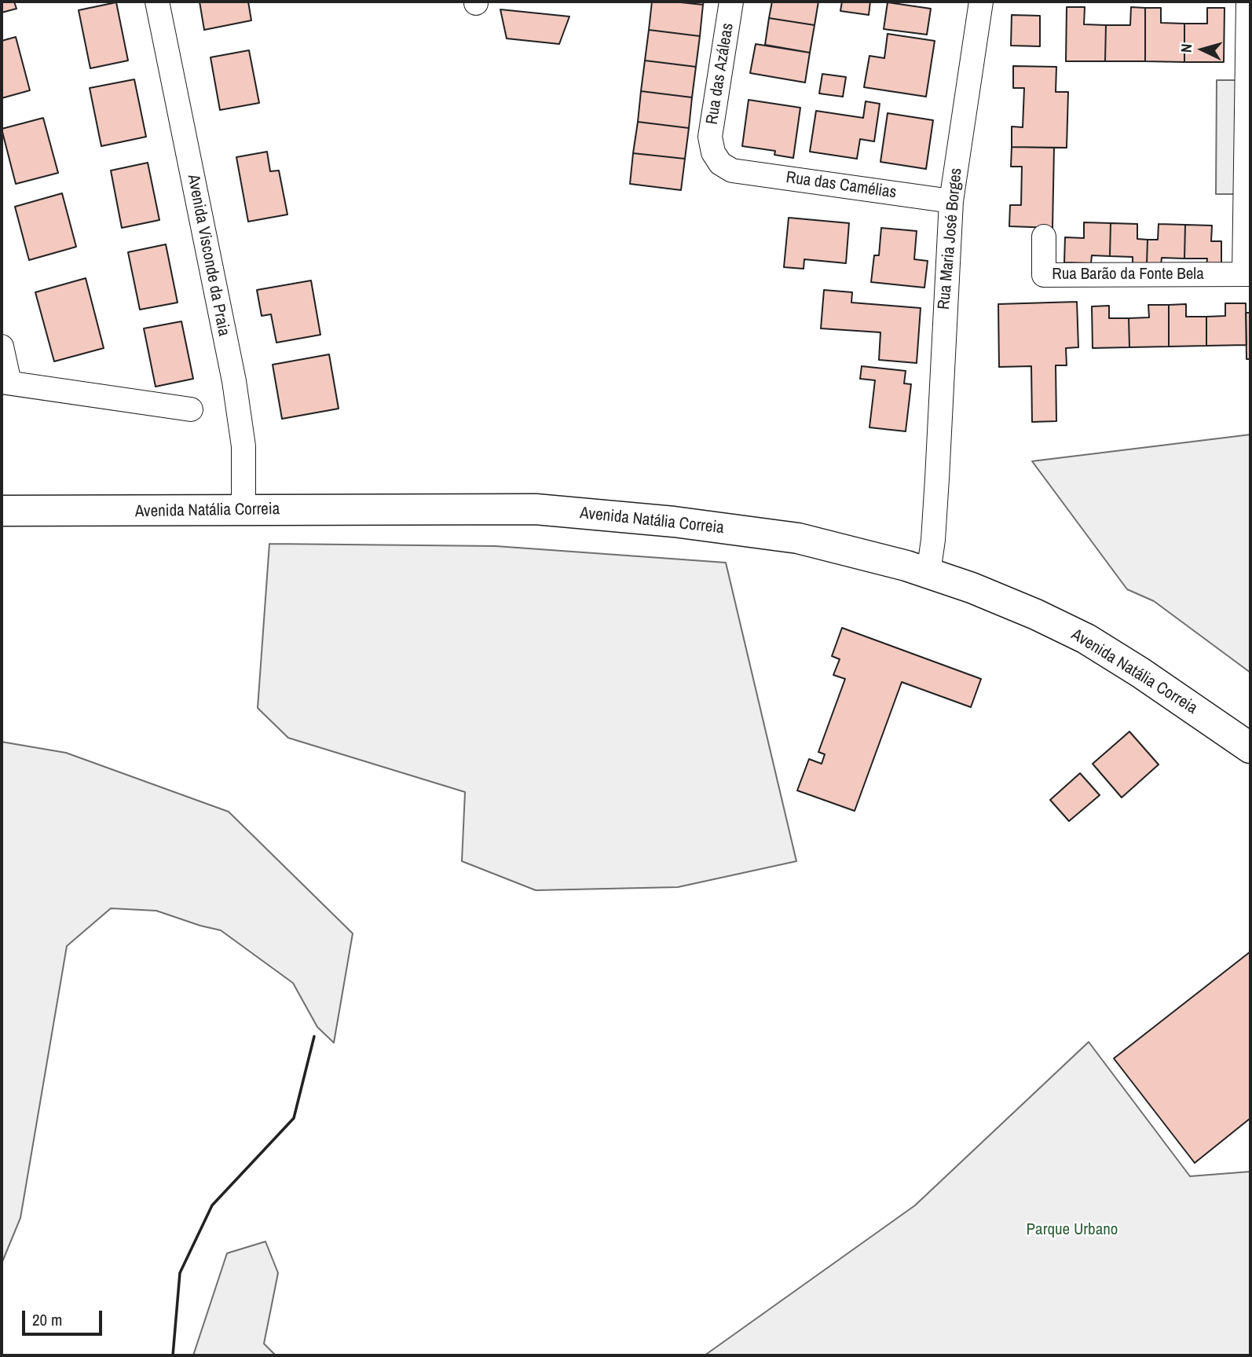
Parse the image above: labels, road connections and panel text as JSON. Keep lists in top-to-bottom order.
{
  "streets": {
    "street": [
      "Rua das Azáleas",
      "Rua das Camélias",
      "Rua Maria José Borges",
      "Avenida Visconde da Praia",
      "Rua Barão da Fonte Bela",
      "Avenida Natália Correia"
    ]
  },
  "crossings": [
    ["Rua das Azáleas", "Rua das Camélias"],
    ["Rua das Camélias", "Rua Maria José Borges"],
    ["Rua Maria José Borges", "Avenida Natália Correia"],
    ["Avenida Visconde da Praia", "Avenida Natália Correia"]
  ],
  "parks": ["Parque Urbano"],
  "scale_bar": "20 m",
  "north": "left"
}
